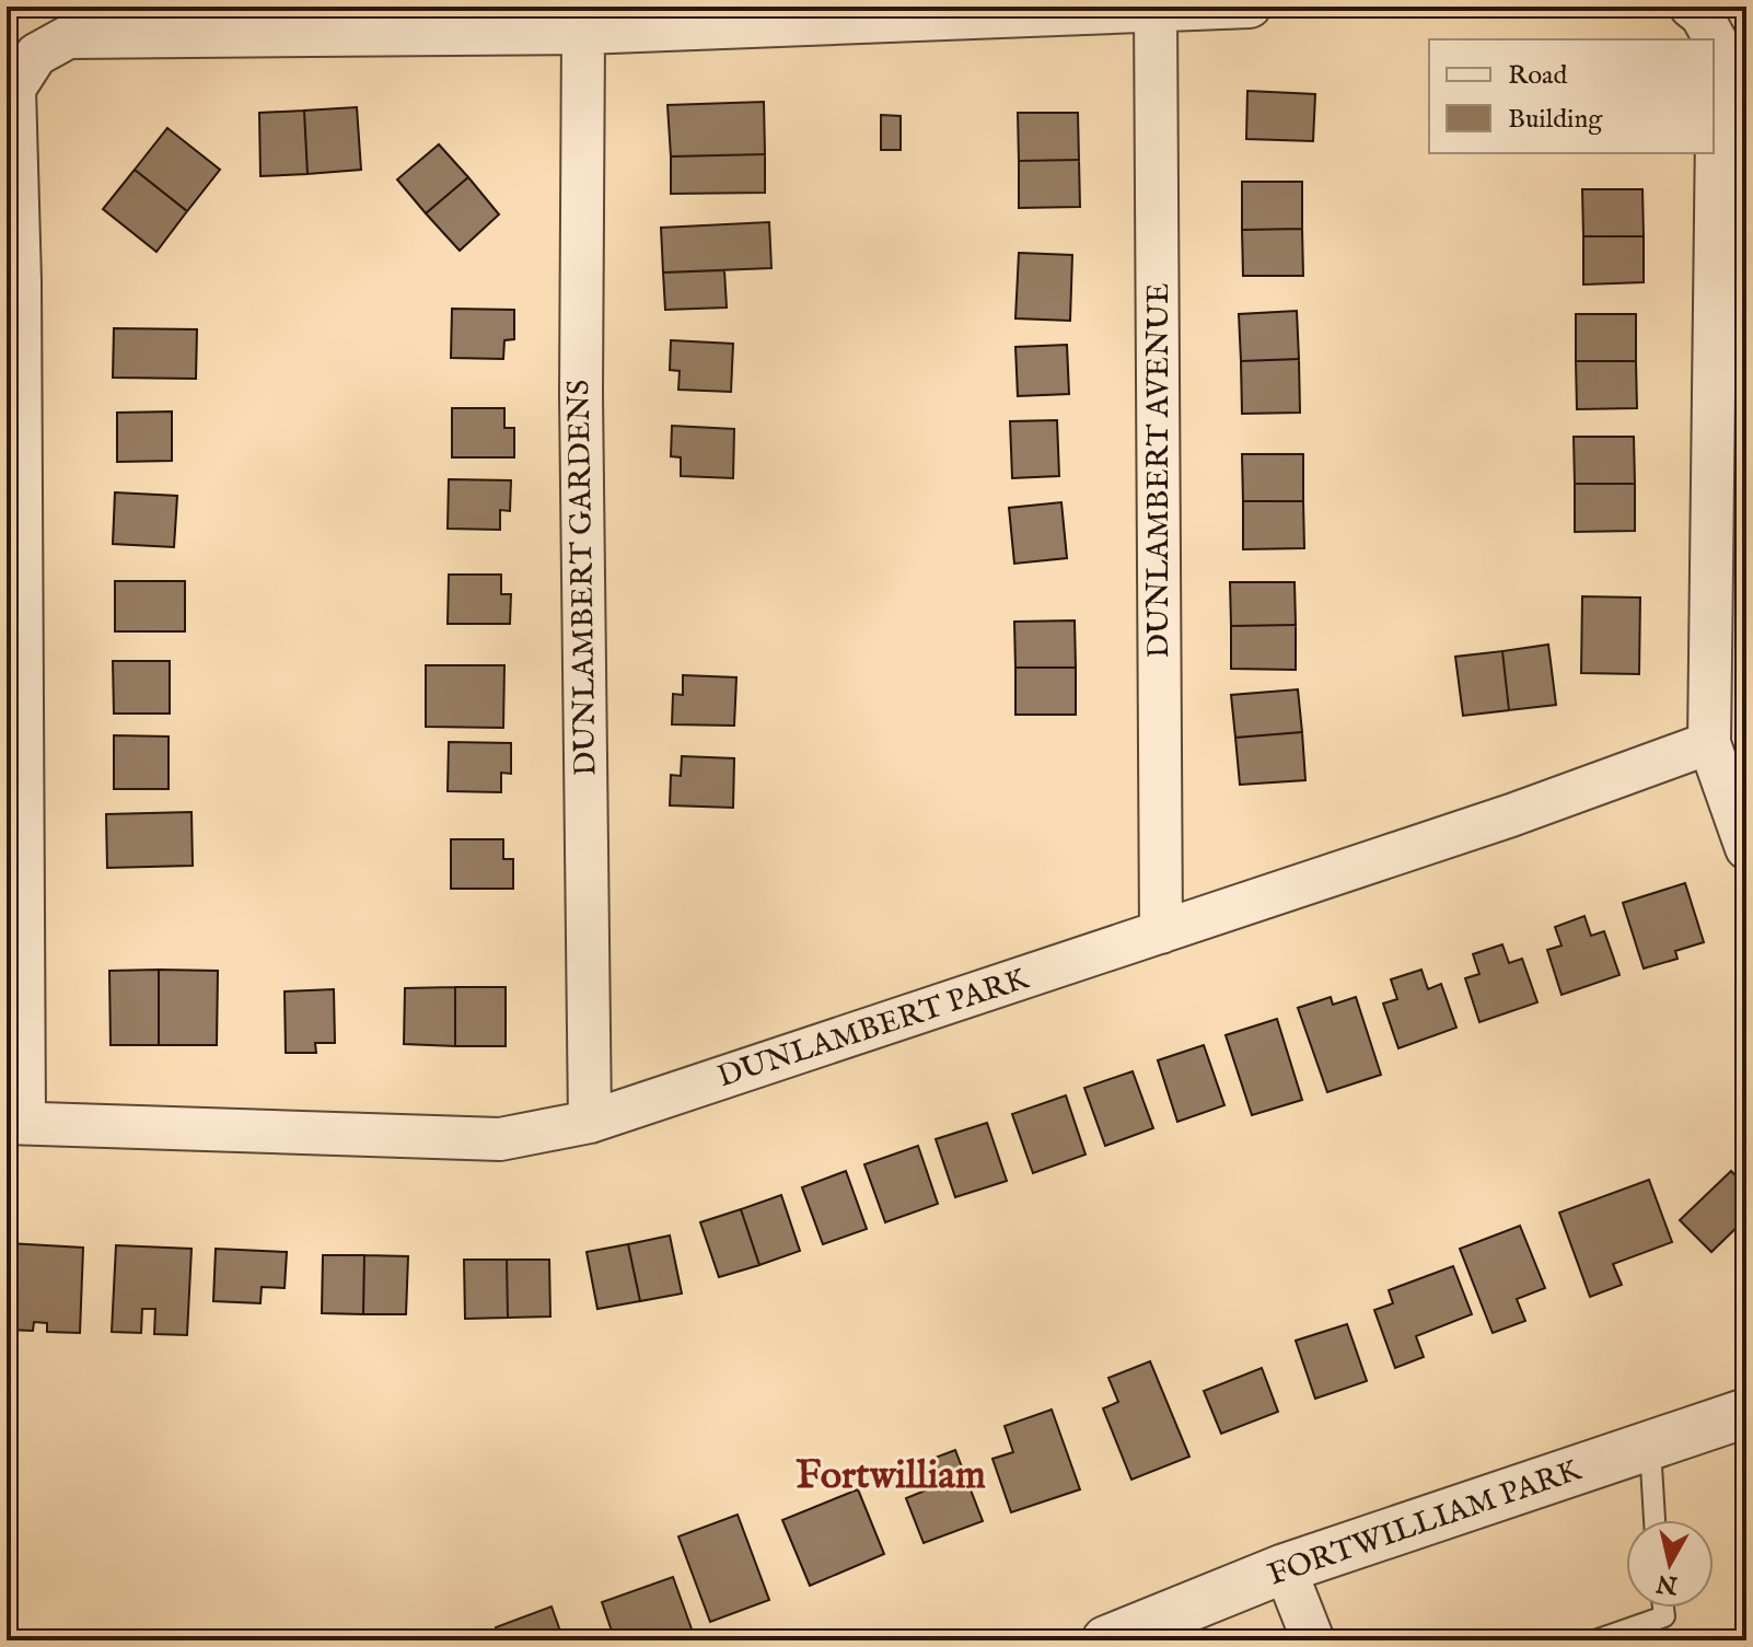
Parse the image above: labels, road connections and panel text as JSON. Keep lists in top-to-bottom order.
{
  "streets": {
    "street": [
      "DUNLAMBERT AVENUE",
      "DUNLAMBERT GARDENS",
      "DUNLAMBERT PARK",
      "FORTWILLIAM PARK"
    ]
  },
  "crossings": [
    ["DUNLAMBERT AVENUE", "DUNLAMBERT PARK"],
    ["DUNLAMBERT GARDENS", "DUNLAMBERT PARK"]
  ],
  "districts": ["Fortwilliam"],
  "legend": ["Road", "Building"],
  "north": "bottom"
}
